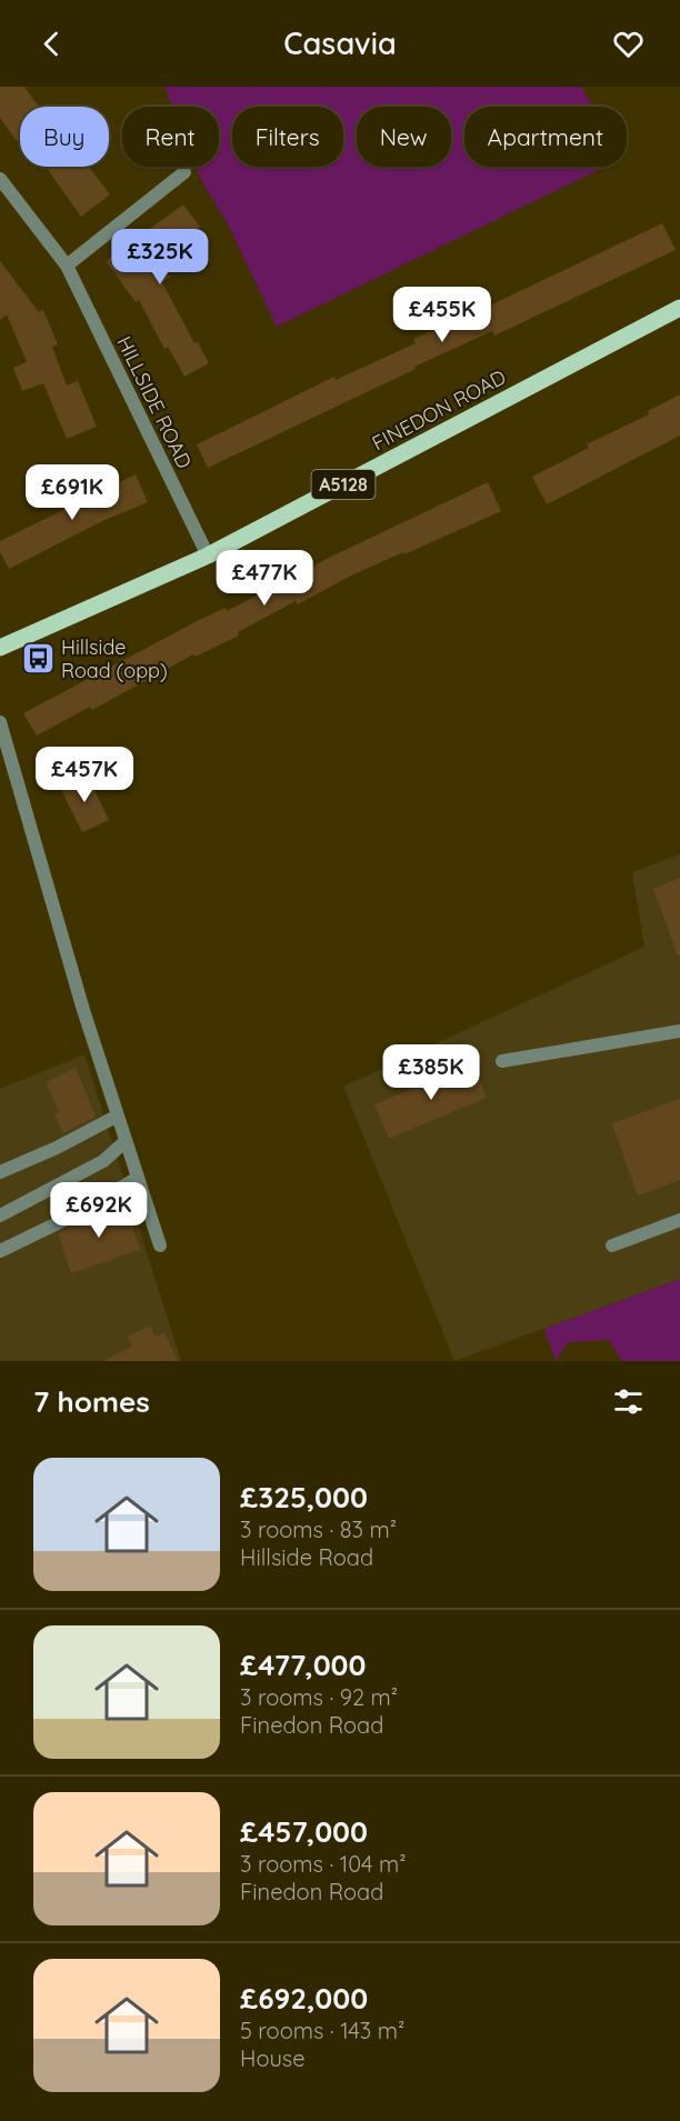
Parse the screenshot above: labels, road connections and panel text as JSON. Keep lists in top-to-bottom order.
{
  "streets": {
    "main road": ["FINEDON ROAD", "A5128"],
    "street": ["HILLSIDE ROAD"]
  },
  "crossings": [
    ["HILLSIDE ROAD", "FINEDON ROAD"]
  ],
  "places": {
    "bus stop": ["Hillside Road (opp)"]
  },
  "page": {
    "header": "Casavia",
    "chip": [
      "Buy",
      "Rent",
      "Filters",
      "New",
      "Apartment"
    ],
    "price": [
      "£325K",
      "£455K",
      "£691K",
      "£477K",
      "£457K",
      "£385K",
      "£692K"
    ],
    "heading": "7 homes",
    "list": [
      {
        "name": "£325,000",
        "note": "3 rooms · 83 m² · Hillside Road"
      },
      {
        "name": "£477,000",
        "note": "3 rooms · 92 m² · Finedon Road"
      },
      {
        "name": "£457,000",
        "note": "3 rooms · 104 m² · Finedon Road"
      },
      {
        "name": "£692,000",
        "note": "5 rooms · 143 m² · House"
      }
    ]
  }
}
